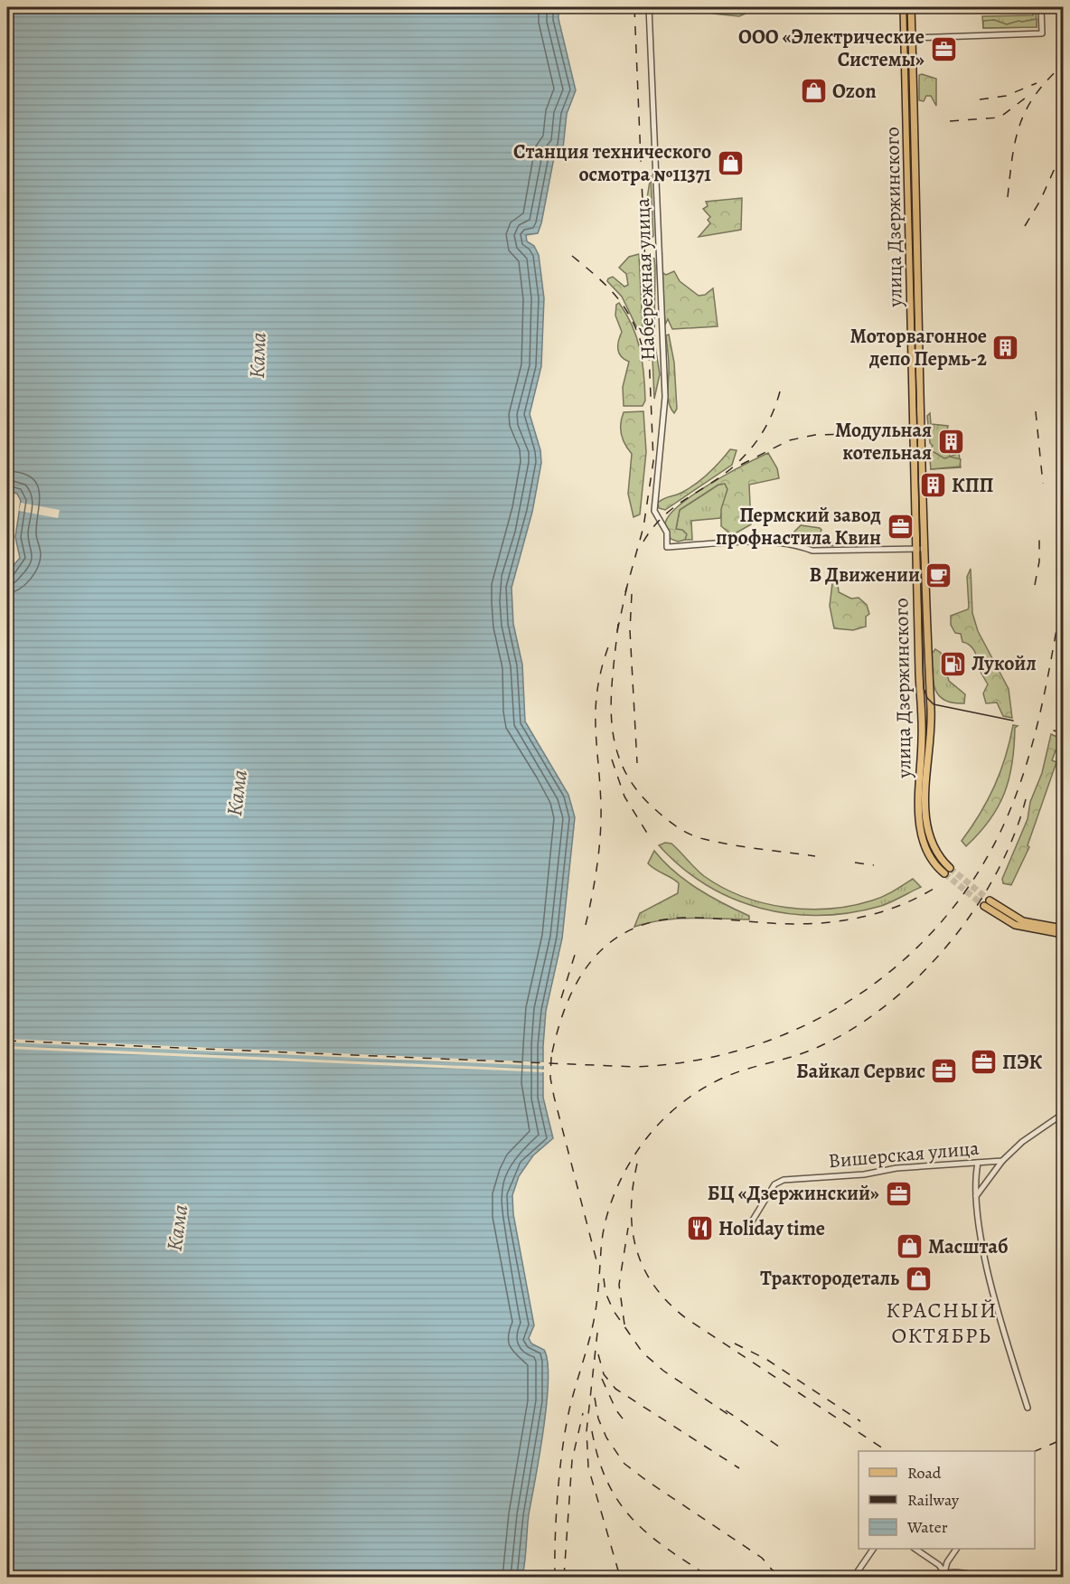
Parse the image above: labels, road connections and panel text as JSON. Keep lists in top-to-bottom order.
{
  "streets": {
    "main road": ["улица Дзержинского"],
    "street": ["Набережная улица", "Вишерская улица"]
  },
  "crossings": [
    ["улица Дзержинского", "Набережная улица"]
  ],
  "districts": ["КРАСНЫЙ ОКТЯБРЬ"],
  "water": ["Кама"],
  "places": {
    "office": [
      "ООО «Электрические Системы»",
      "Пермский завод профнастила Квин",
      "ПЭК",
      "Байкал Сервис",
      "БЦ «Дзержинский»"
    ],
    "shop": [
      "Ozon",
      "Станция технического осмотра №11371",
      "Масштаб",
      "Трактородеталь"
    ],
    "building": ["Моторвагонное депо Пермь-2", "Модульная котельная", "КПП"],
    "cafe": ["В Движении"],
    "fuel station": ["Лукойл"],
    "restaurant": ["Holiday time"]
  },
  "legend": ["Road", "Railway", "Water"]
}
